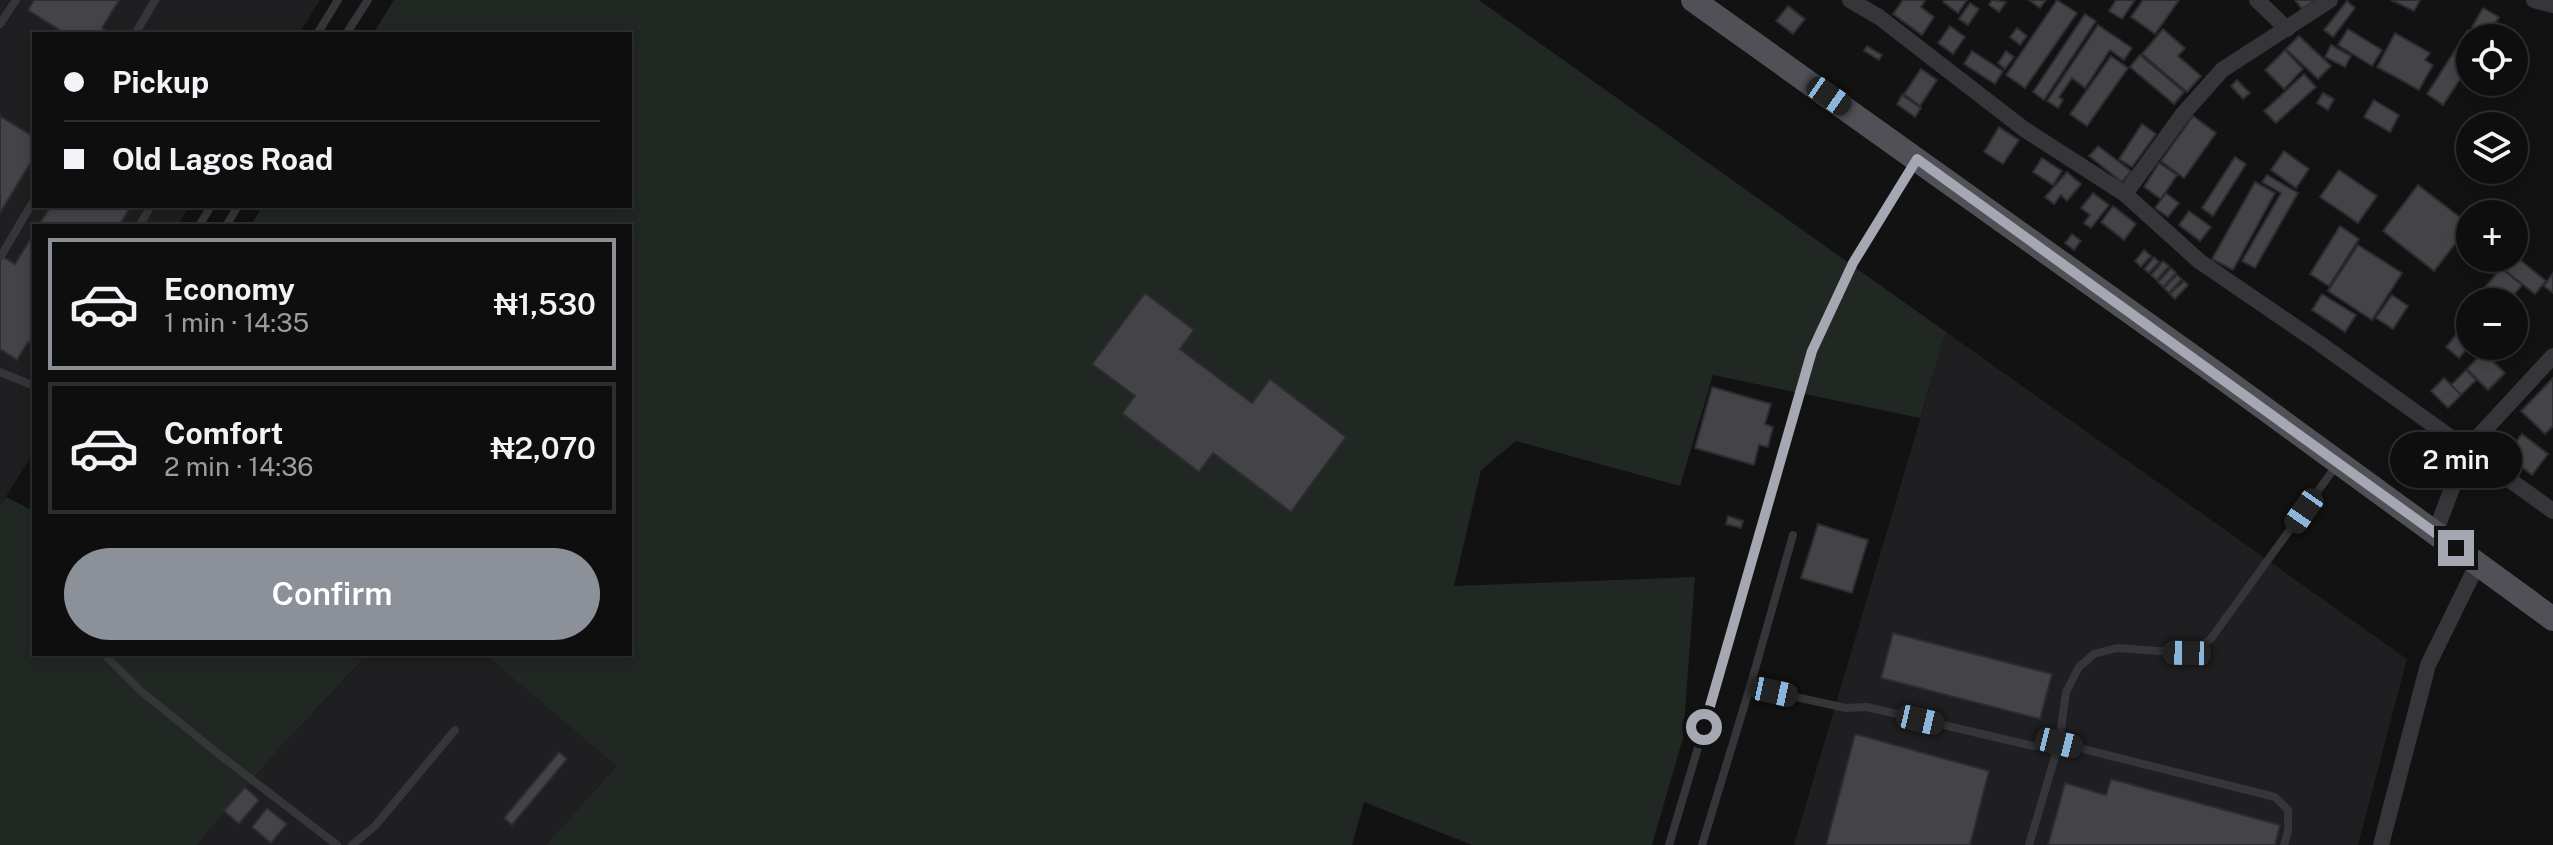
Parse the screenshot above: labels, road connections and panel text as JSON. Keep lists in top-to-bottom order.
{
  "page": {
    "map_buttons": ["+", "−"],
    "banner": ["Pickup", "Old Lagos Road"],
    "list": [
      {
        "name": "Economy",
        "note": "1 min · 14:35",
        "value": "₦1,530"
      },
      {
        "name": "Comfort",
        "note": "2 min · 14:36",
        "value": "₦2,070"
      }
    ],
    "bubble": "2 min",
    "buttons": "Confirm"
  }
}
